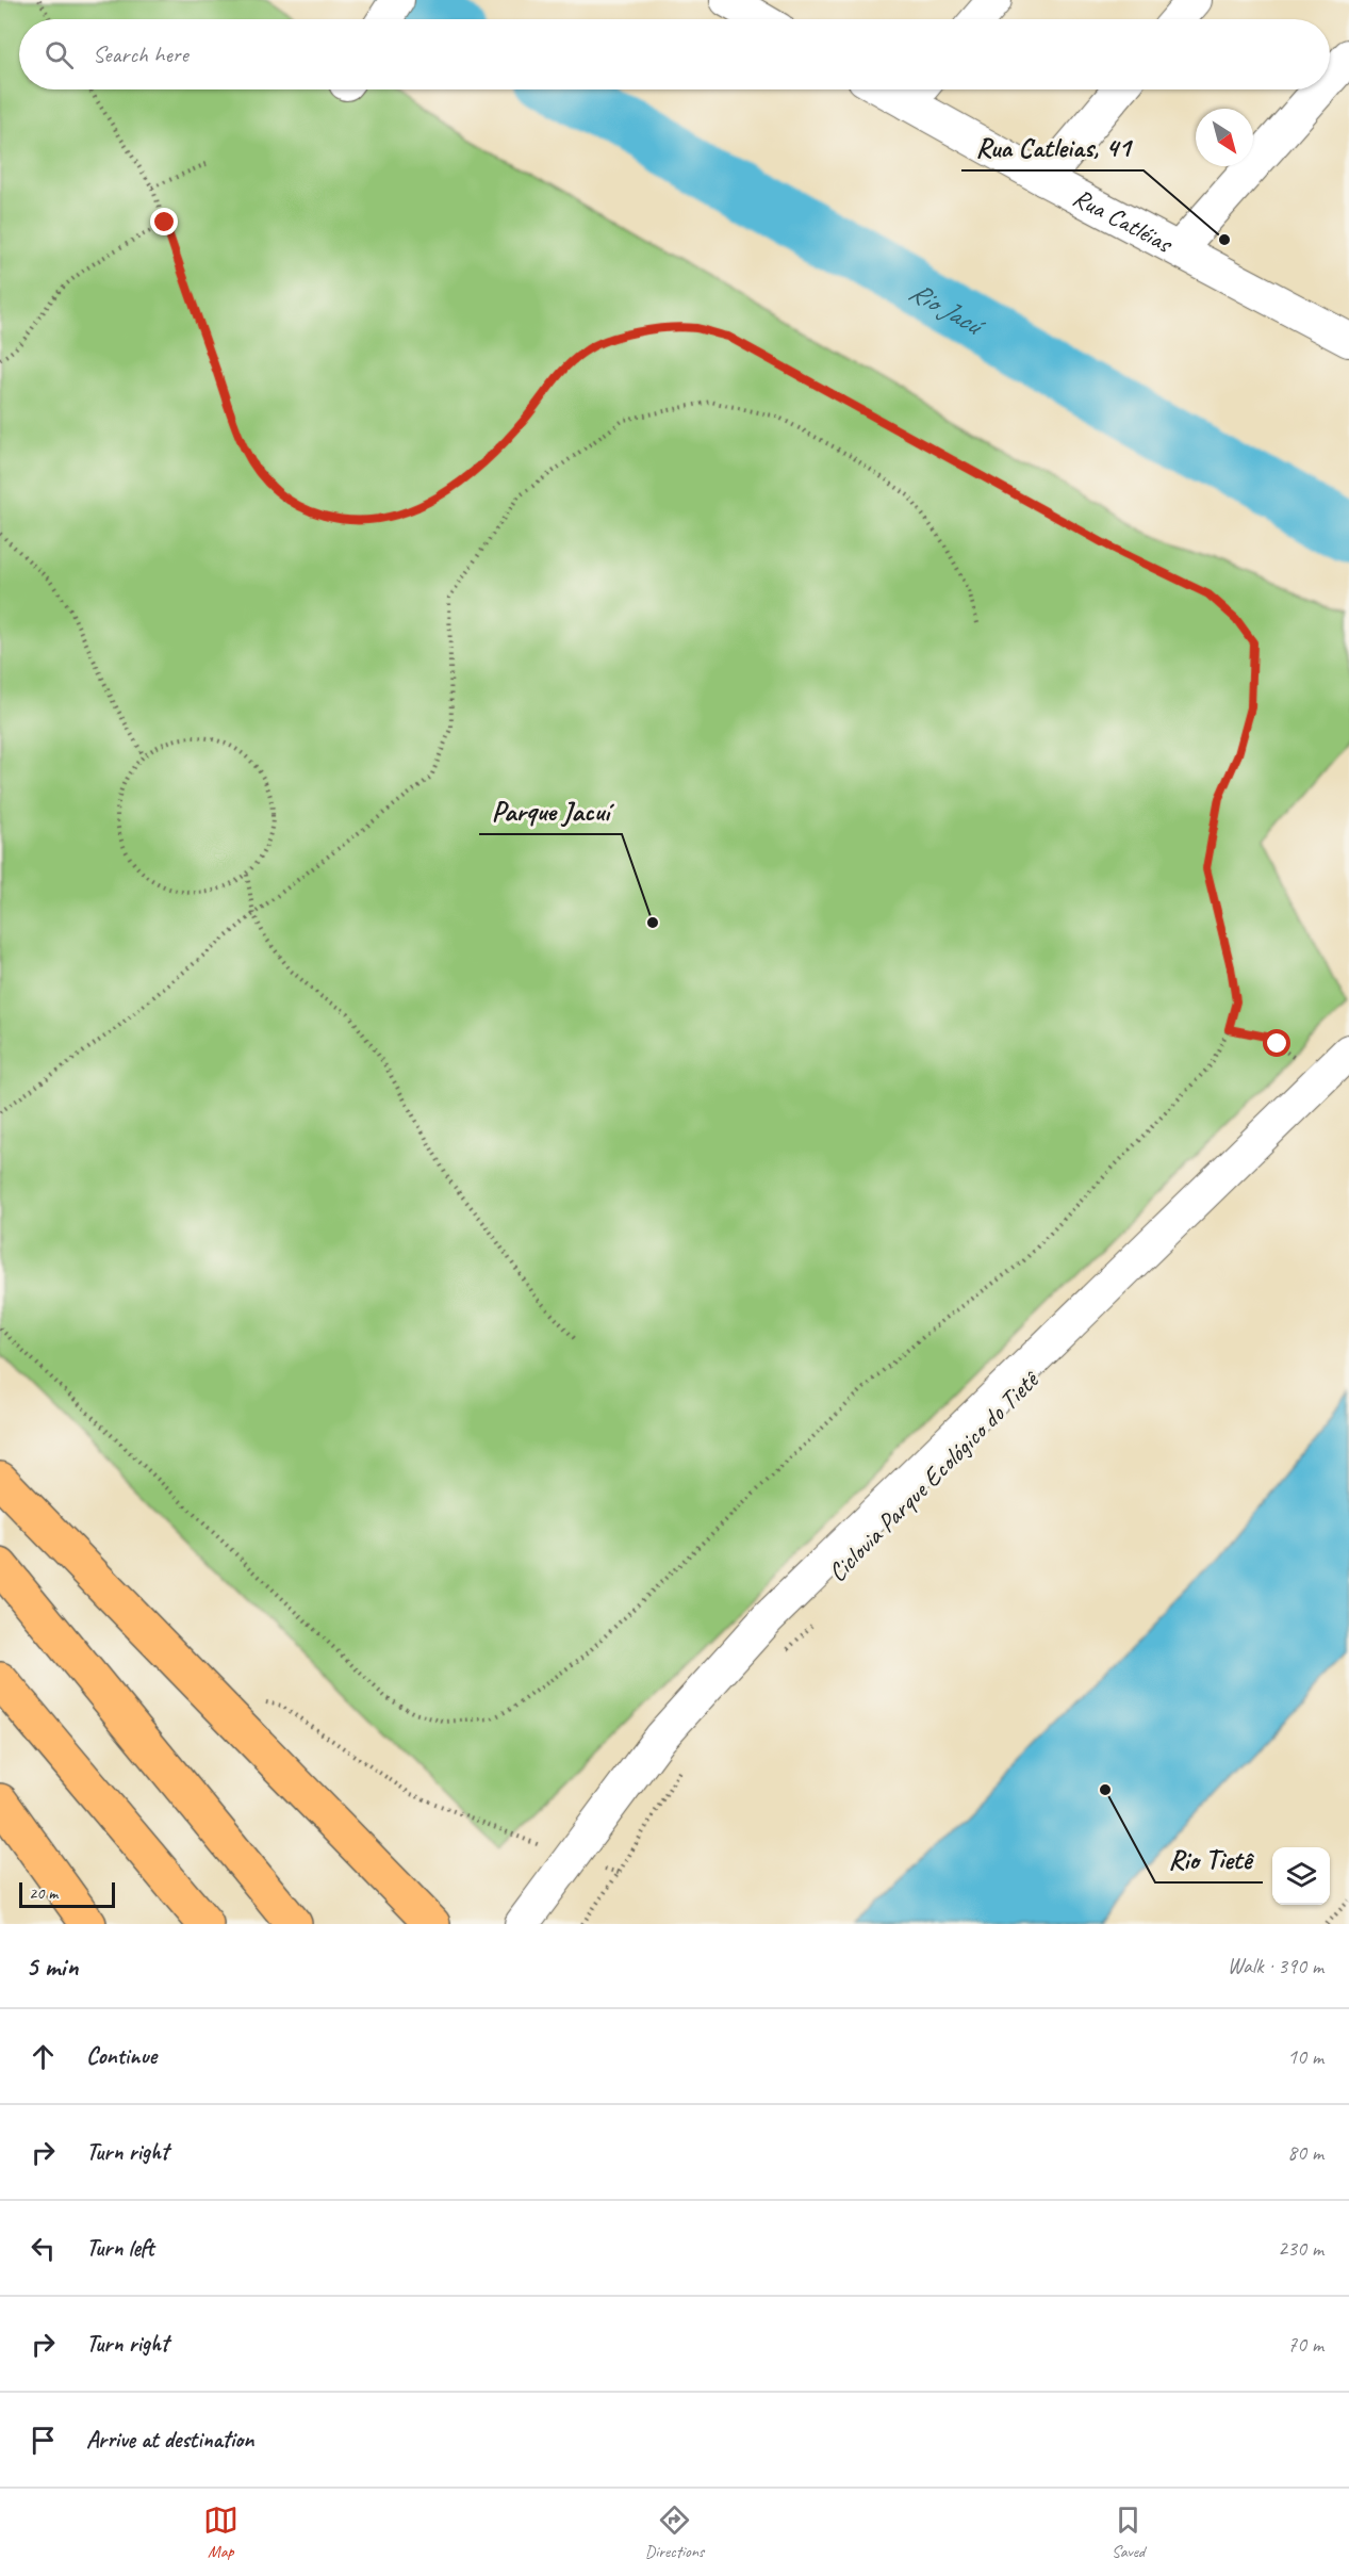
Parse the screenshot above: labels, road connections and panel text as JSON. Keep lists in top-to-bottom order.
{
  "streets": {
    "street": ["Rua Catléias"]
  },
  "water": ["Rio Jacú"],
  "places": ["Rua Catleias, 41", "Parque Jacuí", "Rio Tietê"],
  "scale_bar": "20 m",
  "north": "bottom right",
  "page": {
    "search": "Search here",
    "scale": "20 m",
    "heading": ["5 min", "Walk · 390 m"],
    "list": [
      ["Continue", "10 m"],
      ["Turn right", "80 m"],
      ["Turn left", "230 m"],
      ["Turn right", "70 m"],
      "Arrive at destination"
    ],
    "nav": ["Map", "Directions", "Saved"]
  }
}
